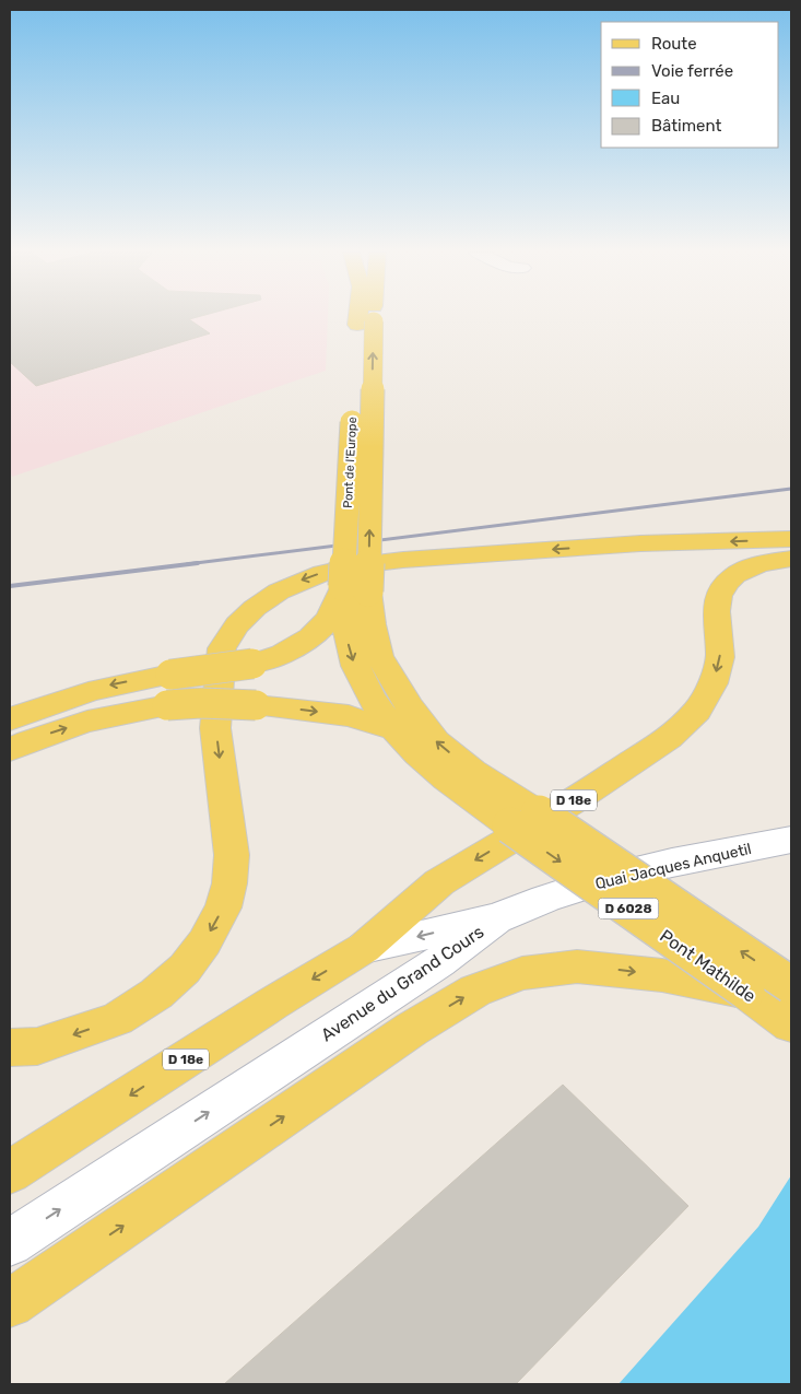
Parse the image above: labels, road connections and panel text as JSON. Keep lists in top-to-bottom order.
{
  "streets": {
    "main road": [
      "Pont de l'Europe",
      "D 18e",
      "Quai Jacques Anquetil",
      "D 6028",
      "Pont Mathilde",
      "Avenue du Grand Cours"
    ]
  },
  "crossings": [
    ["D 18e", "Avenue du Grand Cours"],
    ["Quai Jacques Anquetil", "Avenue du Grand Cours"]
  ],
  "legend": [
    "Route",
    "Voie ferrée",
    "Eau",
    "Bâtiment"
  ]
}
